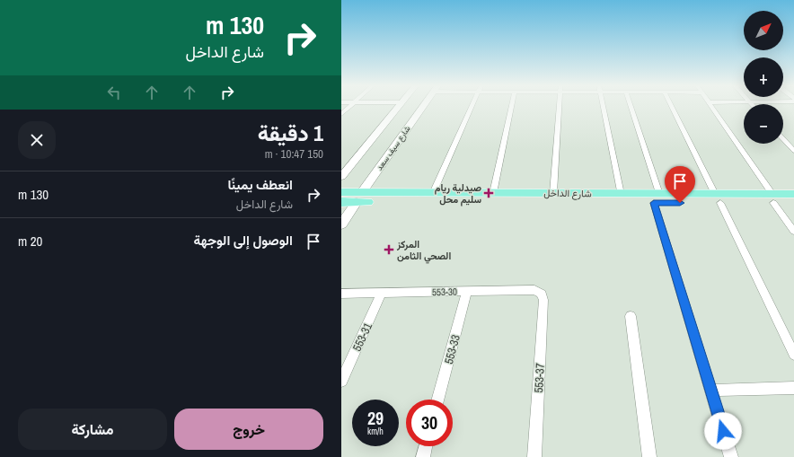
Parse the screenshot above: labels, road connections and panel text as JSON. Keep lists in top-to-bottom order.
{
  "streets": {
    "main road": ["شارع الداخل"],
    "street": [
      "شارع سيف سعد",
      "553-30",
      "553-31",
      "553-33",
      "553-37"
    ]
  },
  "crossings": [
    ["شارع سيف سعد", "شارع الداخل"],
    ["553-30", "553-31"],
    ["553-30", "553-33"],
    ["553-30", "553-37"]
  ],
  "places": {
    "health": ["صيدلية ريام سليم محل", "المركز الصحي الثامن"]
  },
  "north": "top right",
  "page": {
    "turn": ["130 m", "شارع الداخل"],
    "map_buttons": ["+", "−"],
    "heading": ["1 دقيقة", "150 m · 10:47"],
    "list": [
      {
        "name": "انعطف يمينًا",
        "note": "شارع الداخل",
        "value": "130 m"
      },
      {
        "name": "الوصول إلى الوجهة",
        "value": "20 m"
      }
    ],
    "speed": "29 km/h",
    "limit": "30",
    "buttons": ["خروج", "مشاركة"]
  }
}
